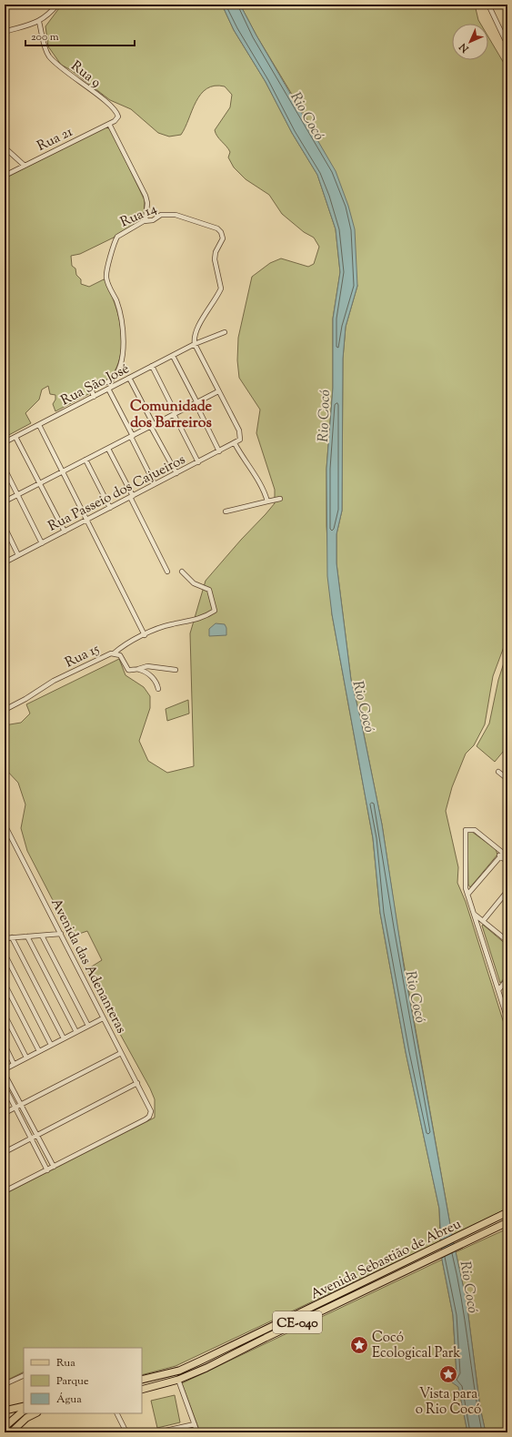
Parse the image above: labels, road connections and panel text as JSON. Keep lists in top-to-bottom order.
{
  "streets": {
    "main road": ["Avenida Sebastião de Abreu", "CE-040"],
    "street": [
      "Rua 9",
      "Rua 21",
      "Rua 14",
      "Rua São José",
      "Rua Passeio dos Cajueiros",
      "Rua 15",
      "Avenida das Adenanteras"
    ]
  },
  "crossings": [
    ["Rua 9", "Rua 21"],
    ["Rua 14", "Rua São José"],
    ["Avenida Sebastião de Abreu", "CE-040"]
  ],
  "districts": ["Comunidade dos Barreiros"],
  "water": ["Rio Cocó"],
  "places": {
    "place": ["Cocó Ecological Park", "Vista para o Rio Cocó"]
  },
  "legend": ["Rua", "Parque", "Água"],
  "scale_bar": "200 m",
  "north": "bottom left"
}
